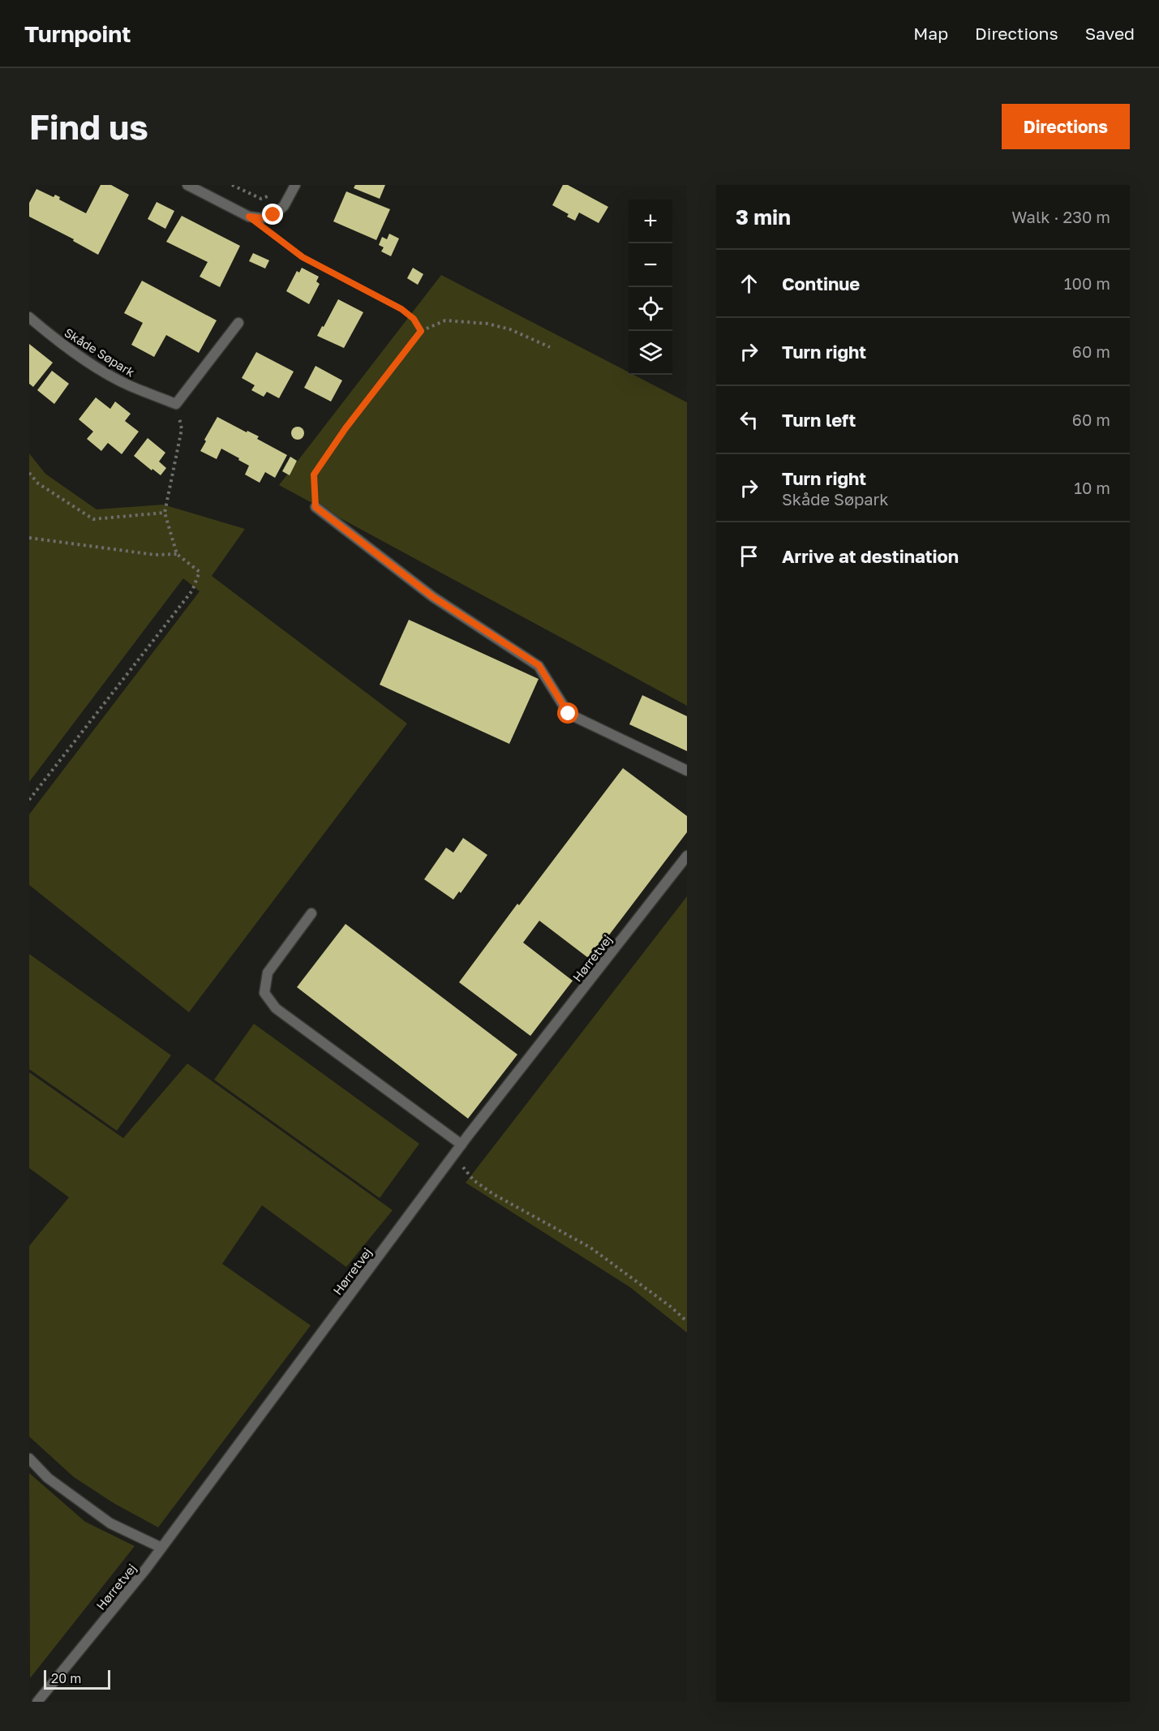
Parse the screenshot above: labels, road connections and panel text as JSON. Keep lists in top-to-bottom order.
{
  "streets": {
    "street": ["Skåde Søpark", "Hørretvej"]
  },
  "scale_bar": "20 m",
  "page": {
    "header": "Turnpoint",
    "nav": ["Map", "Directions", "Saved"],
    "buttons": "Directions",
    "title": "Find us",
    "heading": ["3 min", "Walk · 230 m"],
    "map_buttons": ["+", "−"],
    "list": [
      ["Continue", "100 m"],
      ["Turn right", "60 m"],
      ["Turn left", "60 m"],
      ["Turn right", "Skåde Søpark", "10 m"],
      "Arrive at destination"
    ],
    "scale": "20 m"
  }
}
